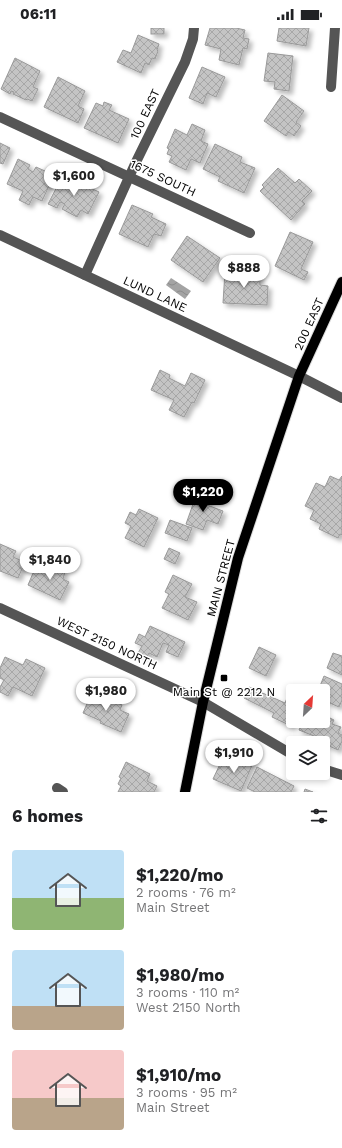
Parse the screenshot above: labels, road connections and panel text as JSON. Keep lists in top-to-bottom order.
{
  "streets": {
    "main road": ["200 EAST", "MAIN STREET"],
    "street": [
      "100 EAST",
      "1675 SOUTH",
      "LUND LANE",
      "WEST 2150 NORTH"
    ]
  },
  "crossings": [
    ["100 EAST", "1675 SOUTH"],
    ["100 EAST", "LUND LANE"],
    ["LUND LANE", "200 EAST"],
    ["LUND LANE", "MAIN STREET"],
    ["200 EAST", "MAIN STREET"],
    ["MAIN STREET", "WEST 2150 NORTH"]
  ],
  "places": {
    "transit": ["Main St @ 2212 N"]
  },
  "north": "top right",
  "page": {
    "status": "06:11",
    "price": [
      "$1,600",
      "$888",
      "$1,220",
      "$1,840",
      "$1,980",
      "$1,910"
    ],
    "heading": "6 homes",
    "list": [
      {
        "name": "$1,220/mo",
        "note": "2 rooms · 76 m² · Main Street"
      },
      {
        "name": "$1,980/mo",
        "note": "3 rooms · 110 m² · West 2150 North"
      },
      {
        "name": "$1,910/mo",
        "note": "3 rooms · 95 m² · Main Street"
      }
    ]
  }
}
